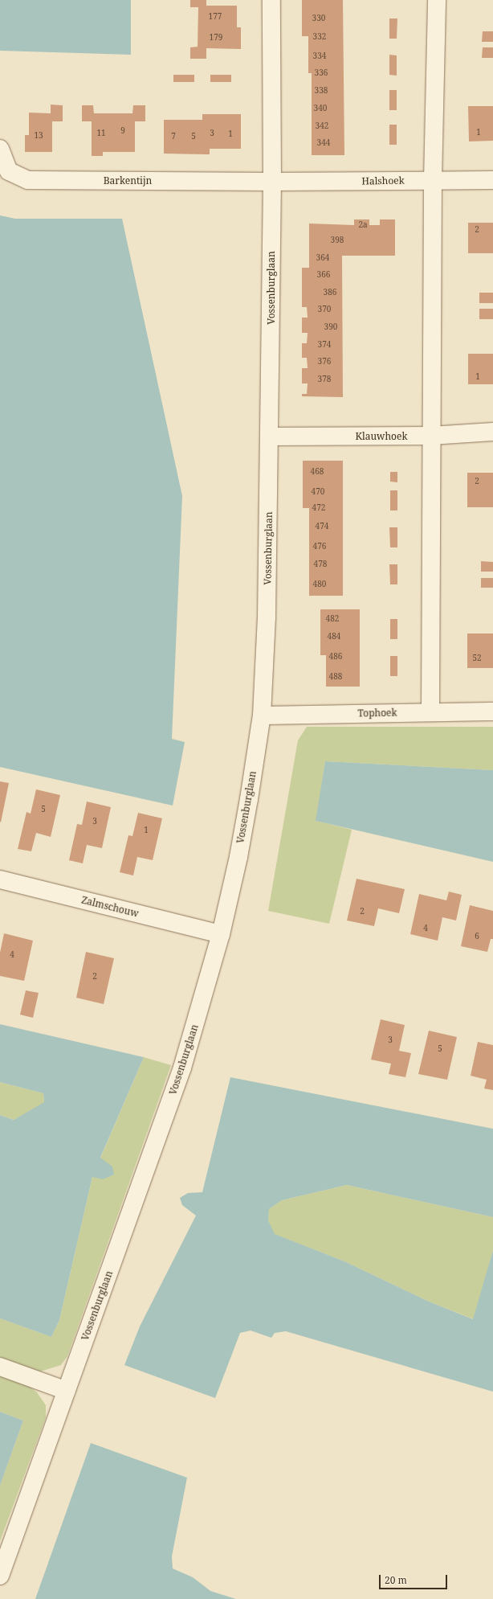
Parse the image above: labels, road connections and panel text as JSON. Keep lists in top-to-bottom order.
{
  "streets": {
    "street": [
      "Barkentijn",
      "Halshoek",
      "Vossenburglaan",
      "Klauwhoek",
      "Tophoek",
      "Zalmschouw"
    ]
  },
  "crossings": [
    ["Barkentijn", "Halshoek"],
    ["Barkentijn", "Vossenburglaan"],
    ["Halshoek", "Vossenburglaan"],
    ["Vossenburglaan", "Klauwhoek"],
    ["Vossenburglaan", "Tophoek"],
    ["Vossenburglaan", "Zalmschouw"]
  ],
  "house_numbers": [
    "177",
    "330",
    "332",
    "179",
    "334",
    "336",
    "338",
    "340",
    "342",
    "9",
    "1",
    "11",
    "3",
    "1",
    "13",
    "7",
    "5",
    "344",
    "2a",
    "2",
    "398",
    "364",
    "366",
    "386",
    "370",
    "390",
    "374",
    "376",
    "1",
    "378",
    "468",
    "2",
    "470",
    "472",
    "474",
    "476",
    "478",
    "480",
    "482",
    "484",
    "486",
    "52",
    "488",
    "5",
    "3",
    "1",
    "2",
    "4",
    "6",
    "4",
    "2",
    "3",
    "5"
  ],
  "scale_bar": "20 m"
}
